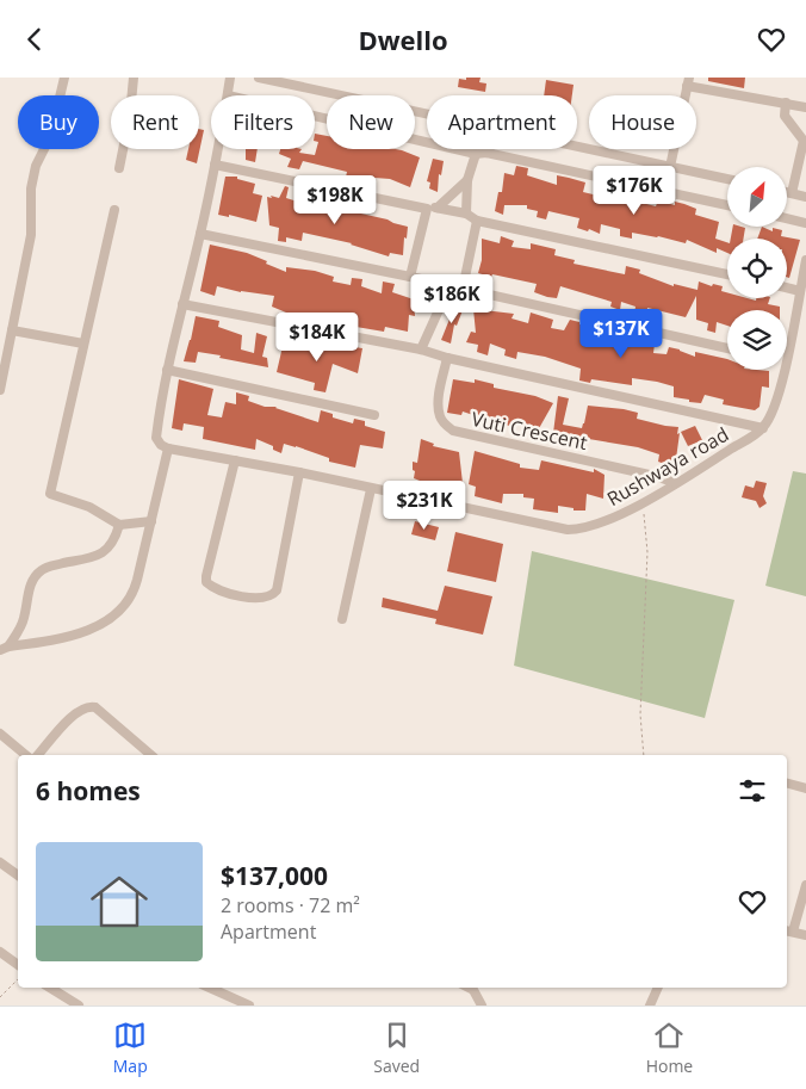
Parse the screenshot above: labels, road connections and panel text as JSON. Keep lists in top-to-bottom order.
{
  "streets": {
    "street": ["Vuti Crescent", "Rushwaya road"]
  },
  "crossings": [
    ["Vuti Crescent", "Rushwaya road"]
  ],
  "north": "top right",
  "page": {
    "header": "Dwello",
    "chip": [
      "Buy",
      "Rent",
      "Filters",
      "New",
      "Apartment",
      "House"
    ],
    "price": [
      "$176K",
      "$198K",
      "$186K",
      "$137K",
      "$184K",
      "$231K"
    ],
    "heading": "6 homes",
    "list": [
      {
        "name": "$137,000",
        "note": "2 rooms · 72 m² · Apartment"
      }
    ],
    "tabs": ["Map", "Saved", "Home"]
  }
}
